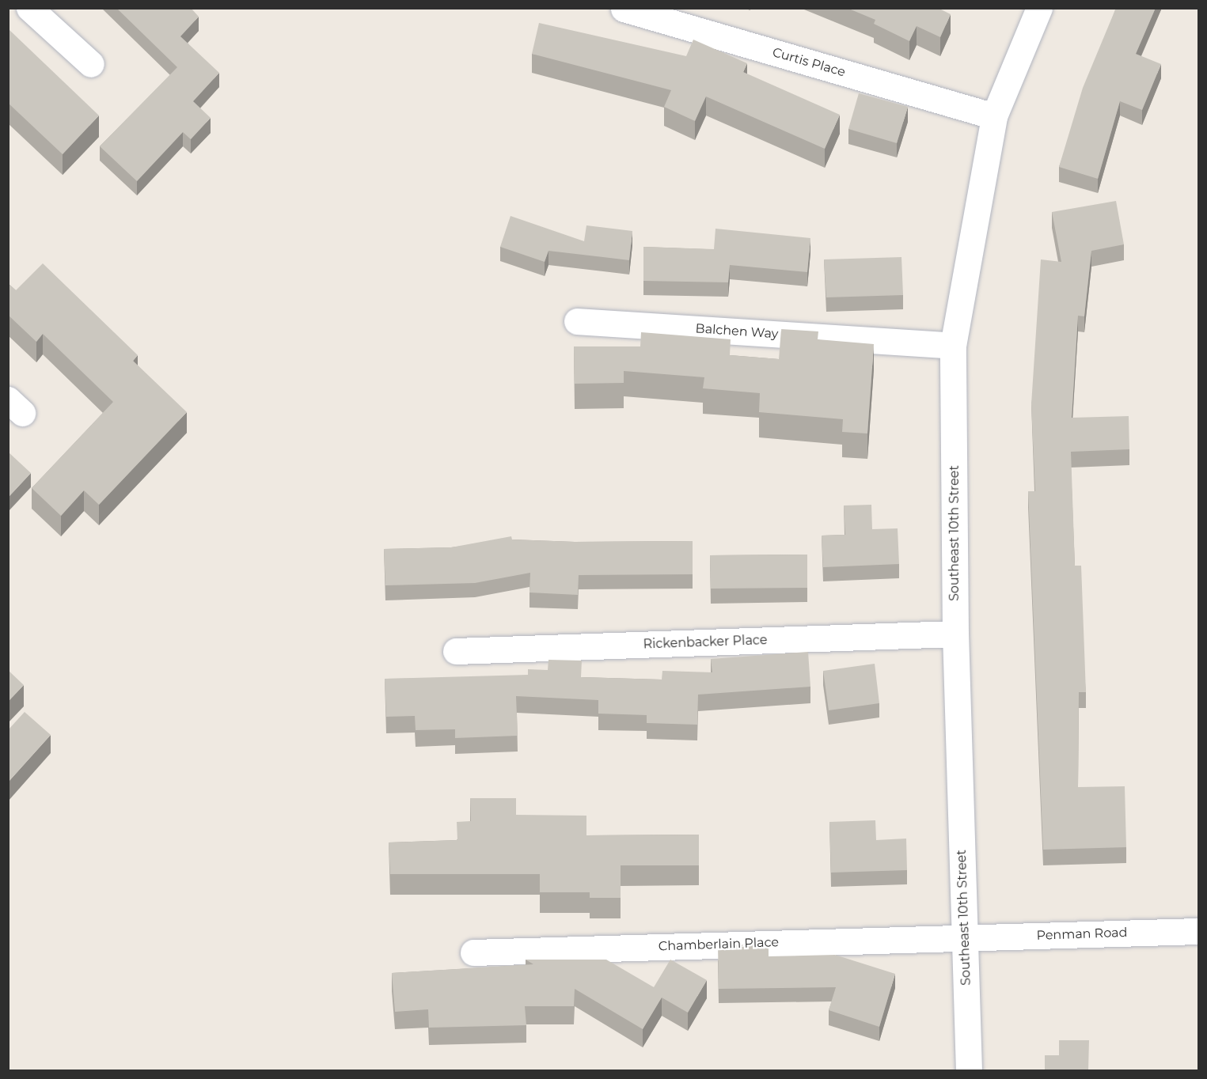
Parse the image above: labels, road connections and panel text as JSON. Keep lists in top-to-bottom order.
{
  "streets": {
    "street": [
      "Curtis Place",
      "Balchen Way",
      "Southeast 10th Street",
      "Rickenbacker Place",
      "Penman Road",
      "Chamberlain Place"
    ]
  },
  "crossings": [
    ["Curtis Place", "Southeast 10th Street"],
    ["Balchen Way", "Southeast 10th Street"],
    ["Southeast 10th Street", "Rickenbacker Place"],
    ["Southeast 10th Street", "Penman Road"],
    ["Southeast 10th Street", "Chamberlain Place"],
    ["Penman Road", "Chamberlain Place"]
  ]
}
